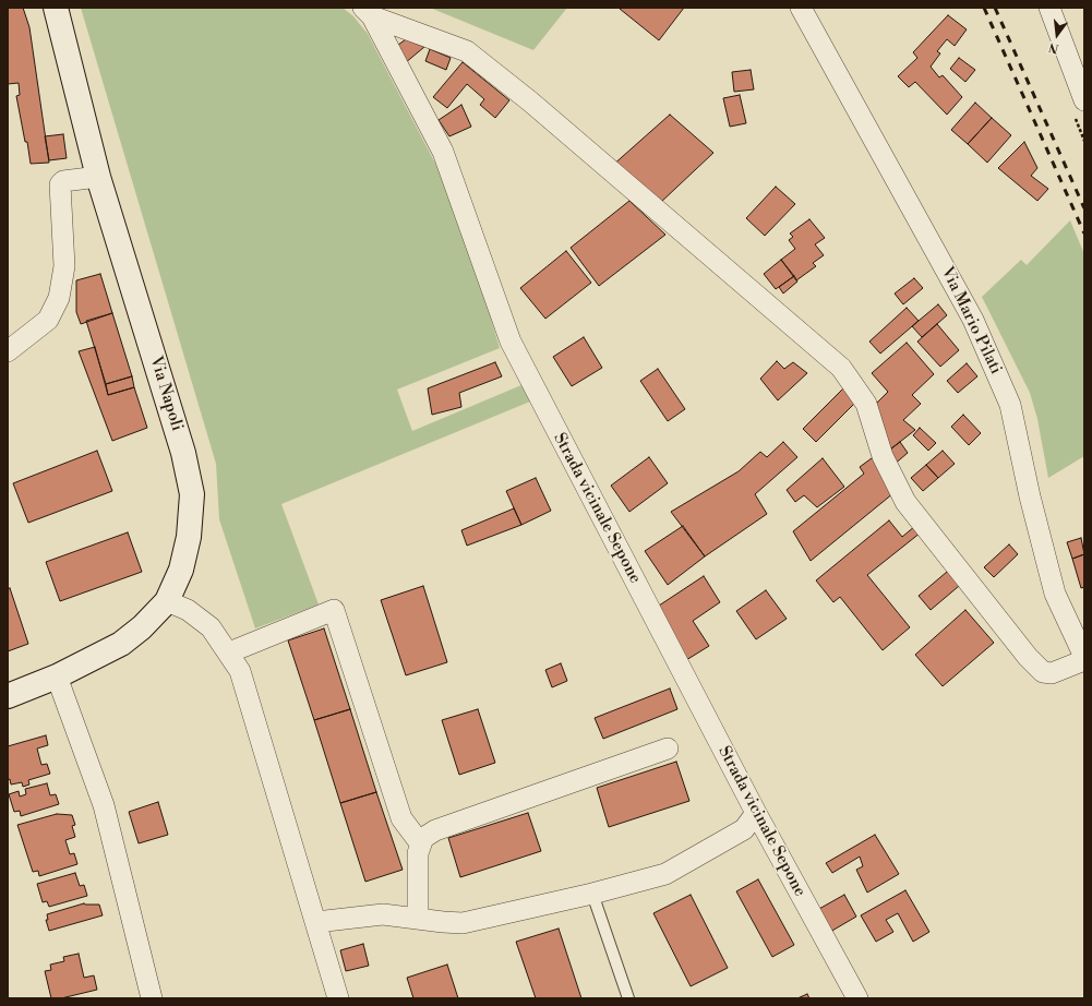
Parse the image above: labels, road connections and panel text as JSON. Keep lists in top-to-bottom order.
{
  "streets": {
    "street": ["Via Mario Pilati", "Via Napoli", "Strada vicinale Sepone"]
  },
  "north": "bottom"
}
